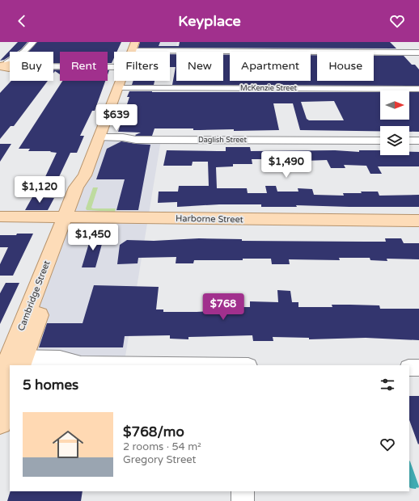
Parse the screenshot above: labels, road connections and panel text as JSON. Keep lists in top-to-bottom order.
{
  "streets": {
    "main road": ["Harborne Street", "Cambridge Street"],
    "street": ["McKenzie Street", "Daglish Street"]
  },
  "crossings": [
    ["McKenzie Street", "Cambridge Street"],
    ["Daglish Street", "Cambridge Street"],
    ["Harborne Street", "Cambridge Street"]
  ],
  "north": "right",
  "page": {
    "header": "Keyplace",
    "chip": [
      "Buy",
      "Rent",
      "Filters",
      "New",
      "Apartment",
      "House"
    ],
    "price": [
      "$639",
      "$1,490",
      "$1,120",
      "$1,450",
      "$768"
    ],
    "heading": "5 homes",
    "list": [
      {
        "name": "$768/mo",
        "note": "2 rooms · 54 m² · Gregory Street"
      }
    ]
  }
}
